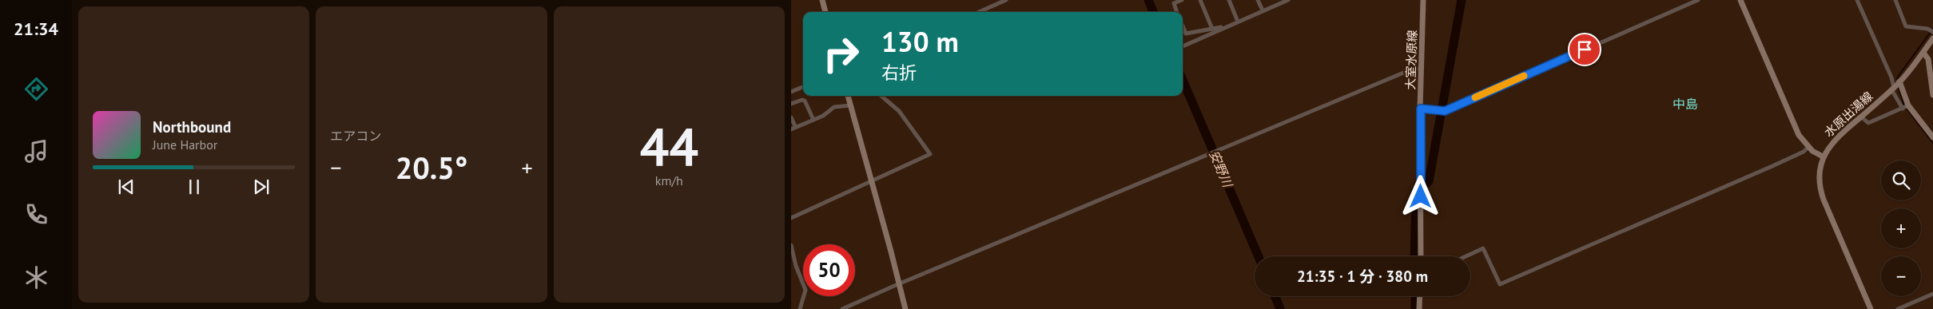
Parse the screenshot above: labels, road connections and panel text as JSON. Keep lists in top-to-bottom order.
{
  "streets": {
    "main road": ["大室水原線", "水原出湯線"]
  },
  "districts": ["中島"],
  "water": ["安野川"],
  "page": {
    "tabs": "21:34",
    "tile": [
      "エアコン",
      ["44", "km/h"]
    ],
    "turn": ["130 m", "右折"],
    "song": ["Northbound", "June Harbor"],
    "heat": ["−", "20.5°", "+"],
    "map_buttons": ["+", "−"],
    "limit": "50",
    "trip": "21:35 · 1 分 · 380 m"
  }
}
